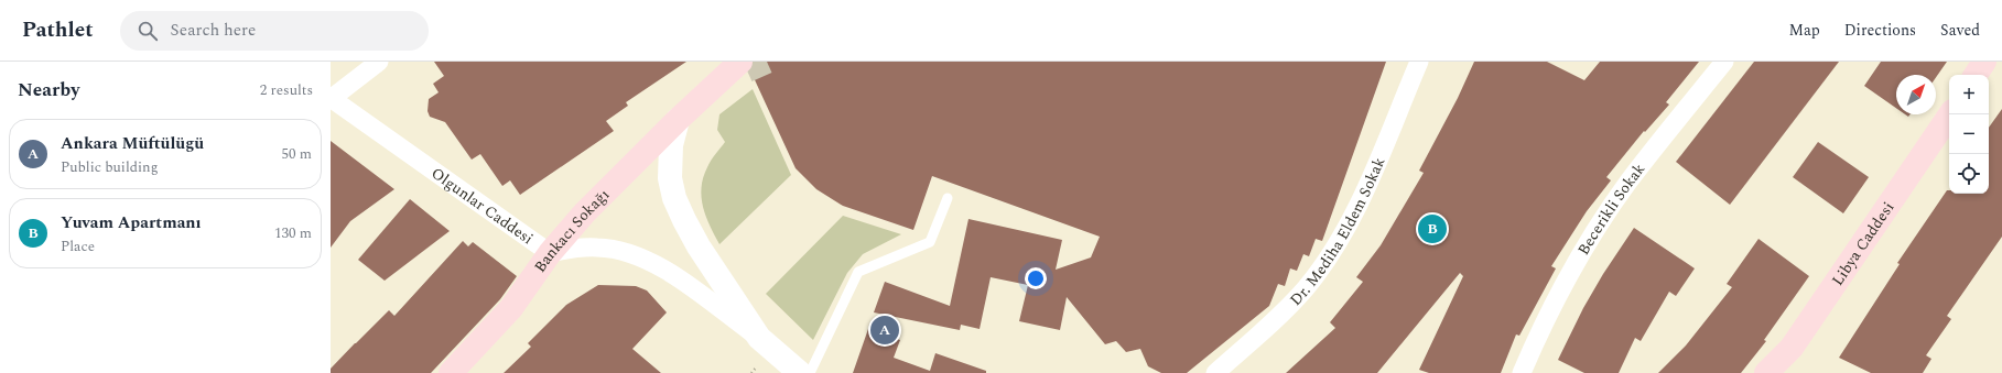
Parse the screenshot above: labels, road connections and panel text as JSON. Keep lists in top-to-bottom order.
{
  "streets": {
    "main road": ["Bankacı Sokağı", "Libya Caddesi"],
    "street": ["Olgunlar Caddesi", "Becerikli Sokak", "Dr. Mediha Eldem Sokak"]
  },
  "crossings": [
    ["Olgunlar Caddesi", "Bankacı Sokağı"]
  ],
  "north": "top right",
  "page": {
    "header": "Pathlet",
    "search": "Search here",
    "nav": ["Map", "Directions", "Saved"],
    "heading": ["Nearby", "2 results"],
    "map_buttons": ["+", "−"],
    "list": [
      {
        "mark": "A",
        "name": "Ankara Müftülügü",
        "note": "Public building",
        "value": "50 m"
      },
      {
        "mark": "B",
        "name": "Yuvam Apartmanı",
        "note": "Place",
        "value": "130 m"
      }
    ],
    "pins": ["B", "A"]
  }
}
